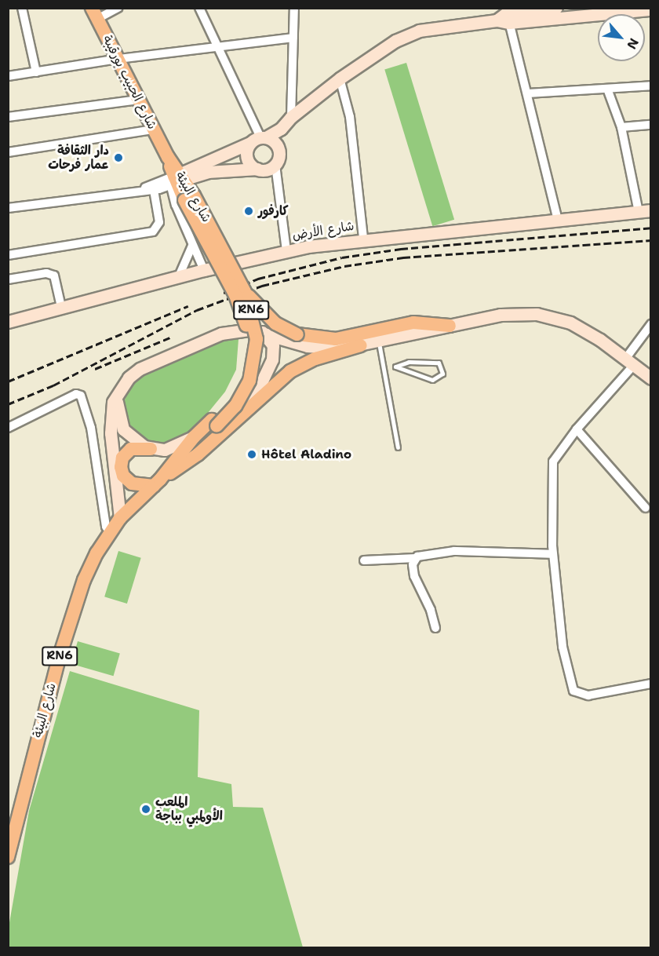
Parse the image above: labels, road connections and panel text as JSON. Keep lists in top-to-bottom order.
{
  "streets": {
    "main road": [
      "شارع الحبيب بورقيبة",
      "شارع البيئة",
      "شارع الأرض",
      "RN6"
    ]
  },
  "crossings": [
    ["شارع الحبيب بورقيبة", "شارع البيئة"]
  ],
  "places": [
    "دار الثقافة عمار فرحات",
    "كارفور",
    "Hôtel Aladino",
    "الملعب الأولمبي بباجة"
  ],
  "north": "bottom right"
}
